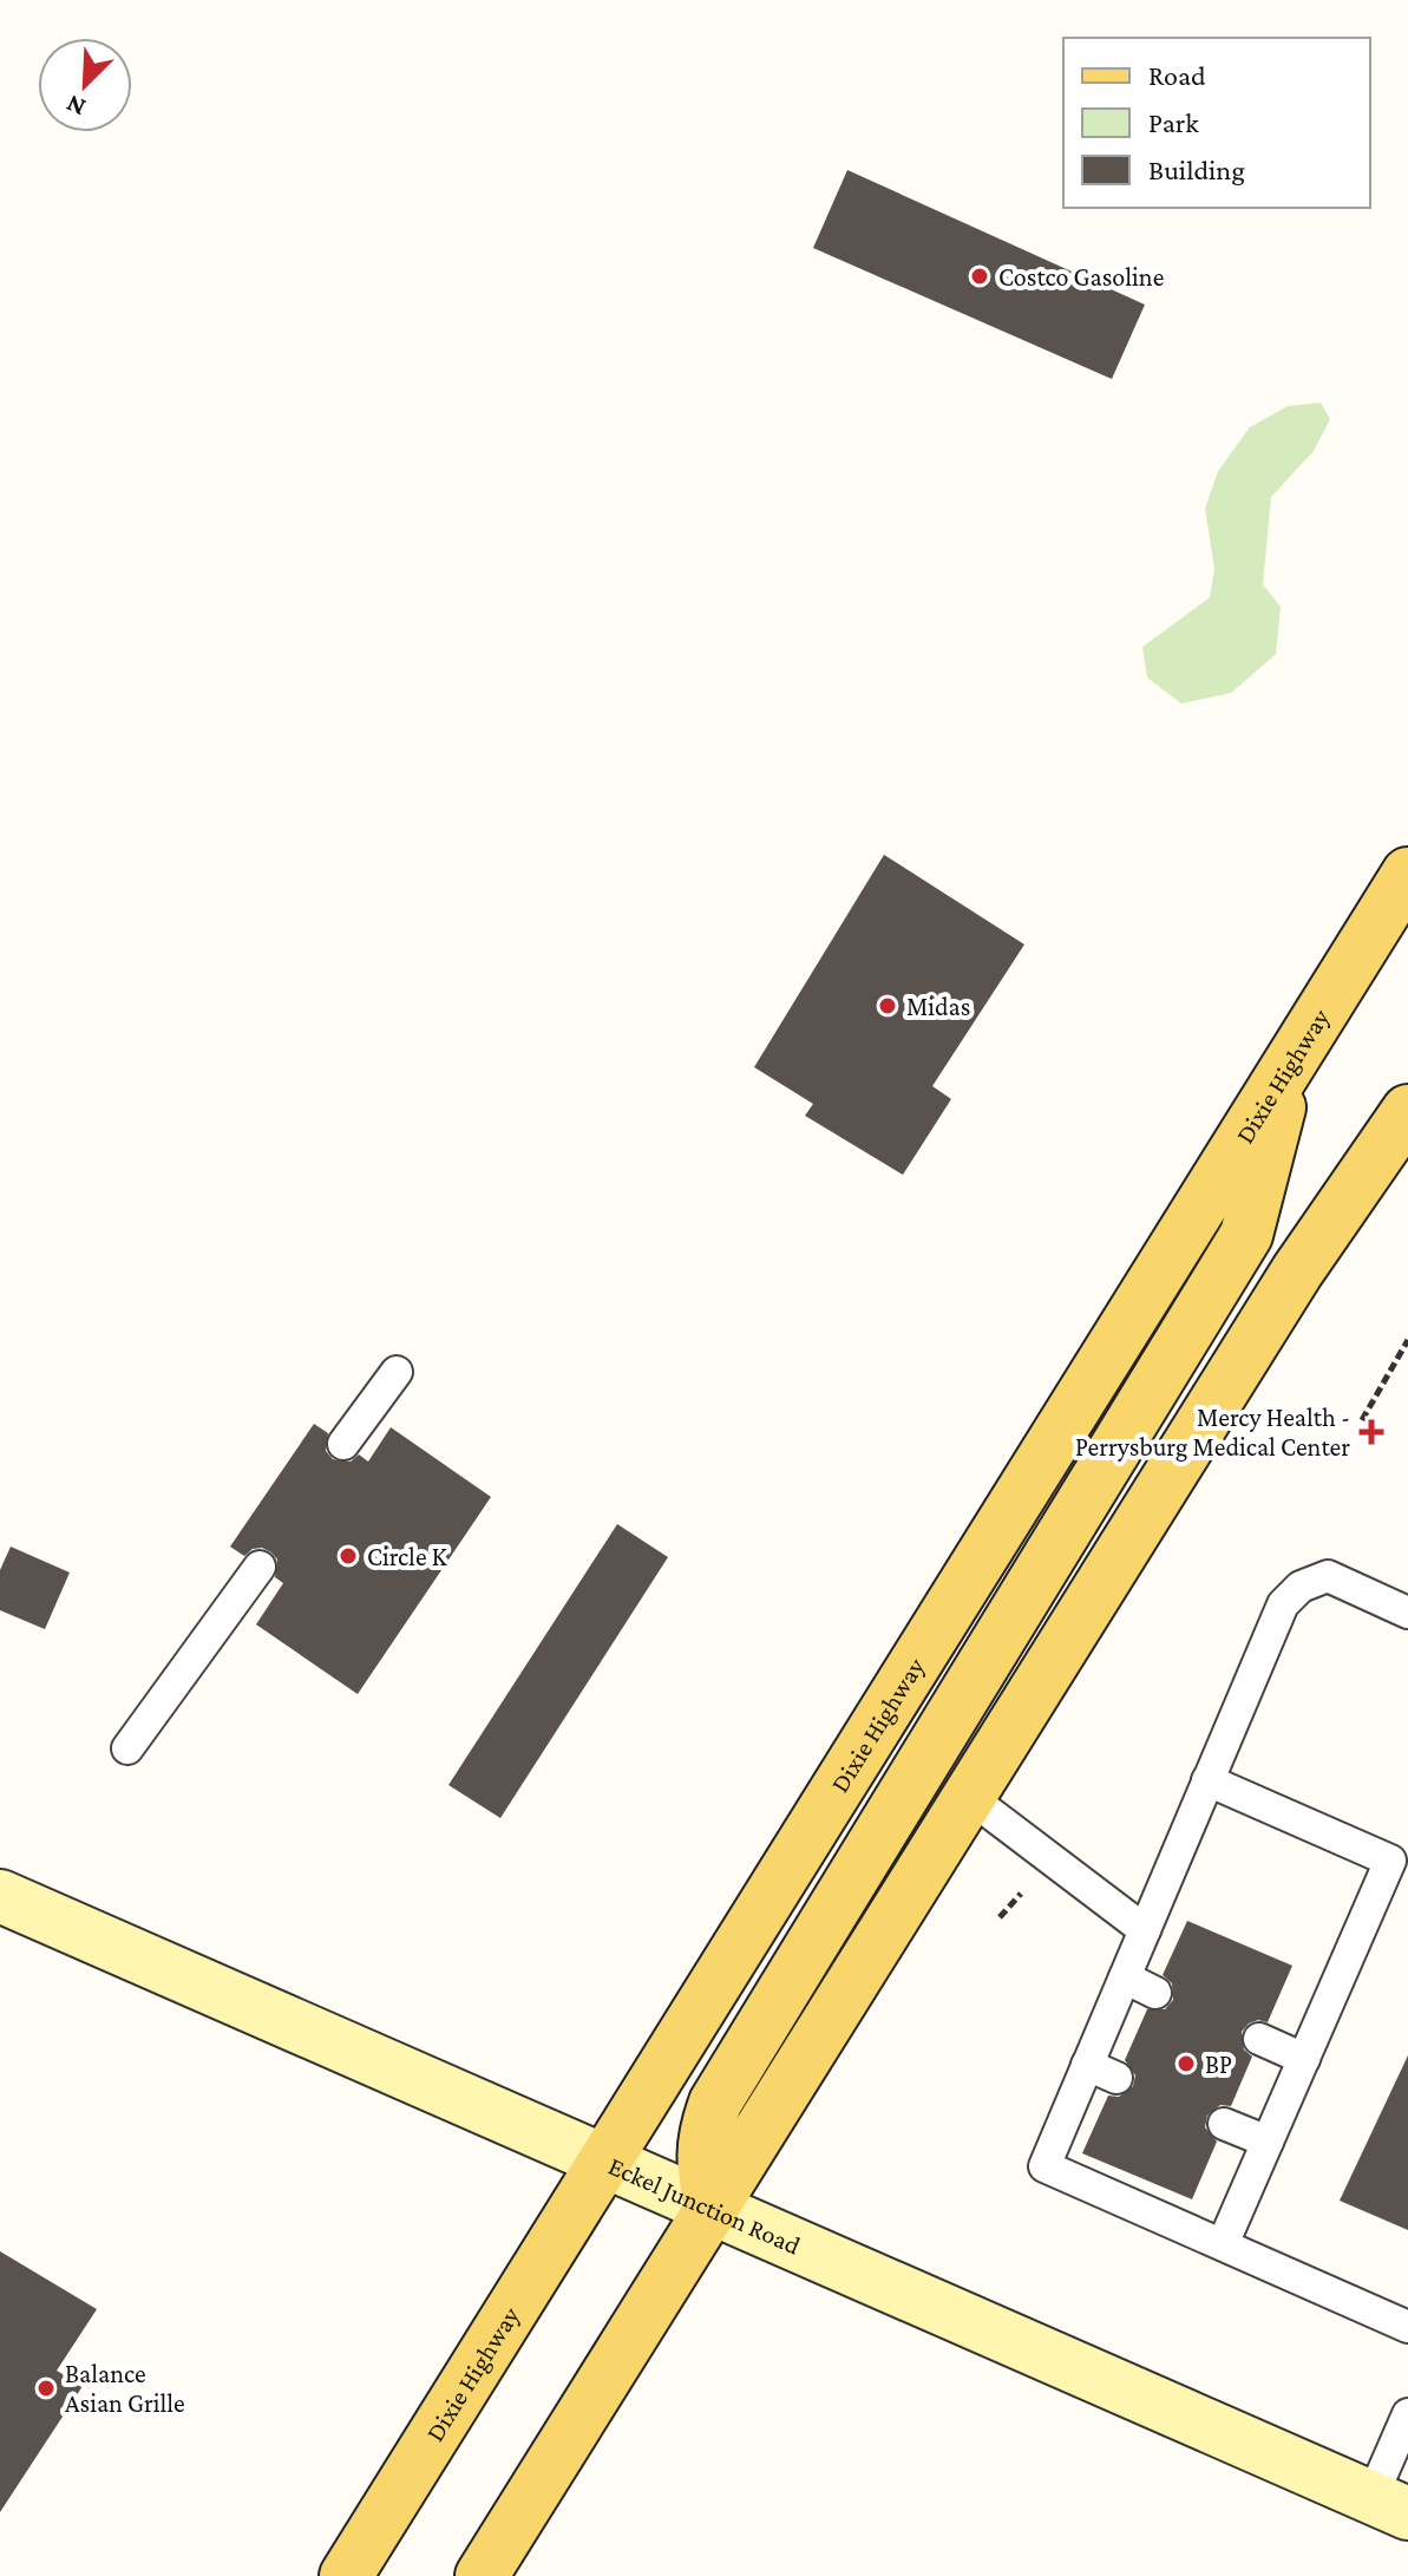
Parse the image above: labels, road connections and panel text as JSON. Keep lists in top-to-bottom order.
{
  "streets": {
    "main road": ["Dixie Highway"],
    "street": ["Eckel Junction Road"]
  },
  "crossings": [
    ["Dixie Highway", "Eckel Junction Road"]
  ],
  "places": {
    "other": [
      "Costco Gasoline",
      "Midas",
      "Circle K",
      "BP",
      "Balance Asian Grille"
    ],
    "health": ["Mercy Health - Perrysburg Medical Center"]
  },
  "legend": ["Road", "Park", "Building"],
  "north": "bottom left"
}
